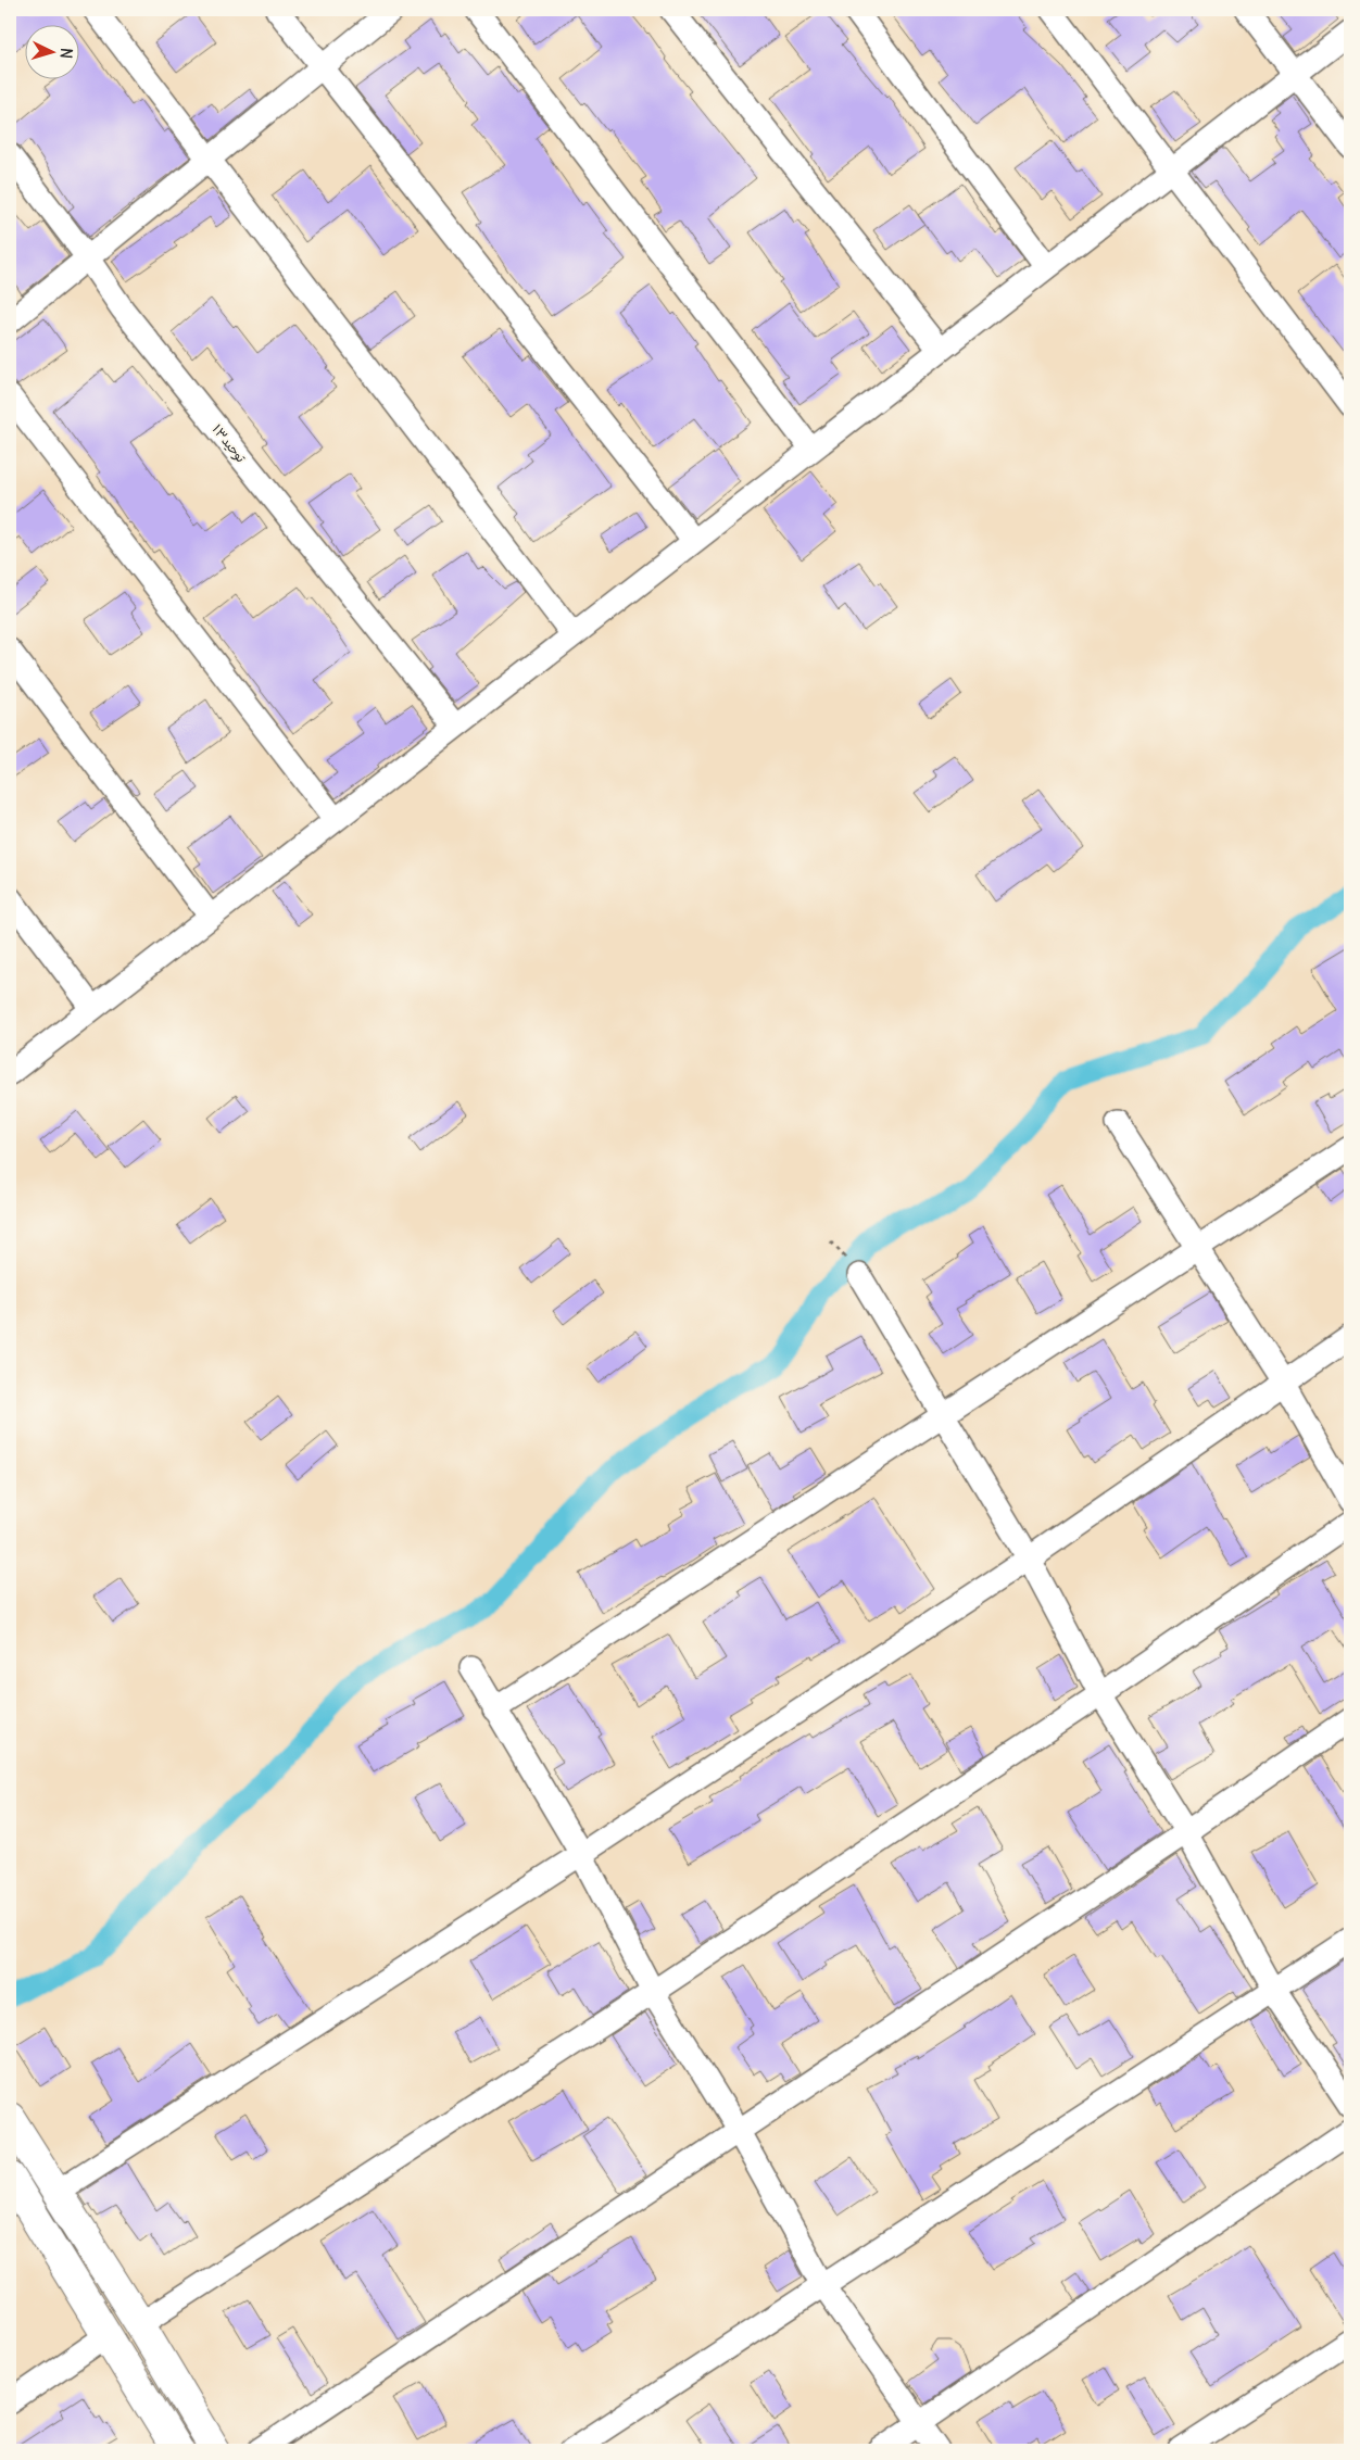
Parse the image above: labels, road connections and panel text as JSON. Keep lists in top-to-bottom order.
{
  "streets": {
    "street": ["توحید۱۳"]
  },
  "north": "right"
}
